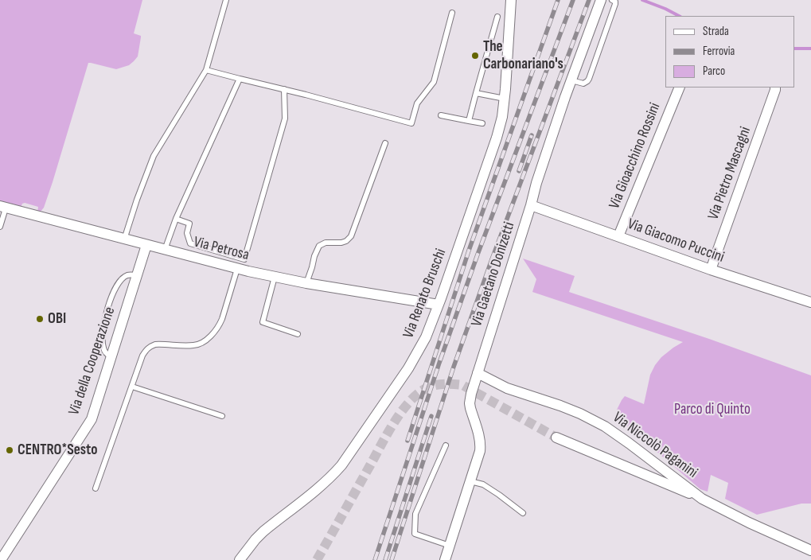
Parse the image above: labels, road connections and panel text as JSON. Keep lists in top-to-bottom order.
{
  "streets": {
    "street": [
      "Via Gioacchino Rossini",
      "Via Pietro Mascagni",
      "Via Giacomo Puccini",
      "Via Petrosa",
      "Via Gaetano Donizetti",
      "Via Renato Bruschi",
      "Via della Cooperazione",
      "Via Niccolò Paganini"
    ]
  },
  "crossings": [
    ["Via Gioacchino Rossini", "Via Giacomo Puccini"],
    ["Via Pietro Mascagni", "Via Giacomo Puccini"],
    ["Via Giacomo Puccini", "Via Gaetano Donizetti"],
    ["Via Petrosa", "Via Renato Bruschi"],
    ["Via Petrosa", "Via della Cooperazione"],
    ["Via Gaetano Donizetti", "Via Niccolò Paganini"]
  ],
  "parks": ["Parco di Quinto"],
  "places": ["The Carbonariano's", "OBI", "CENTRO*Sesto"],
  "legend": ["Strada", "Ferrovia", "Parco"]
}
